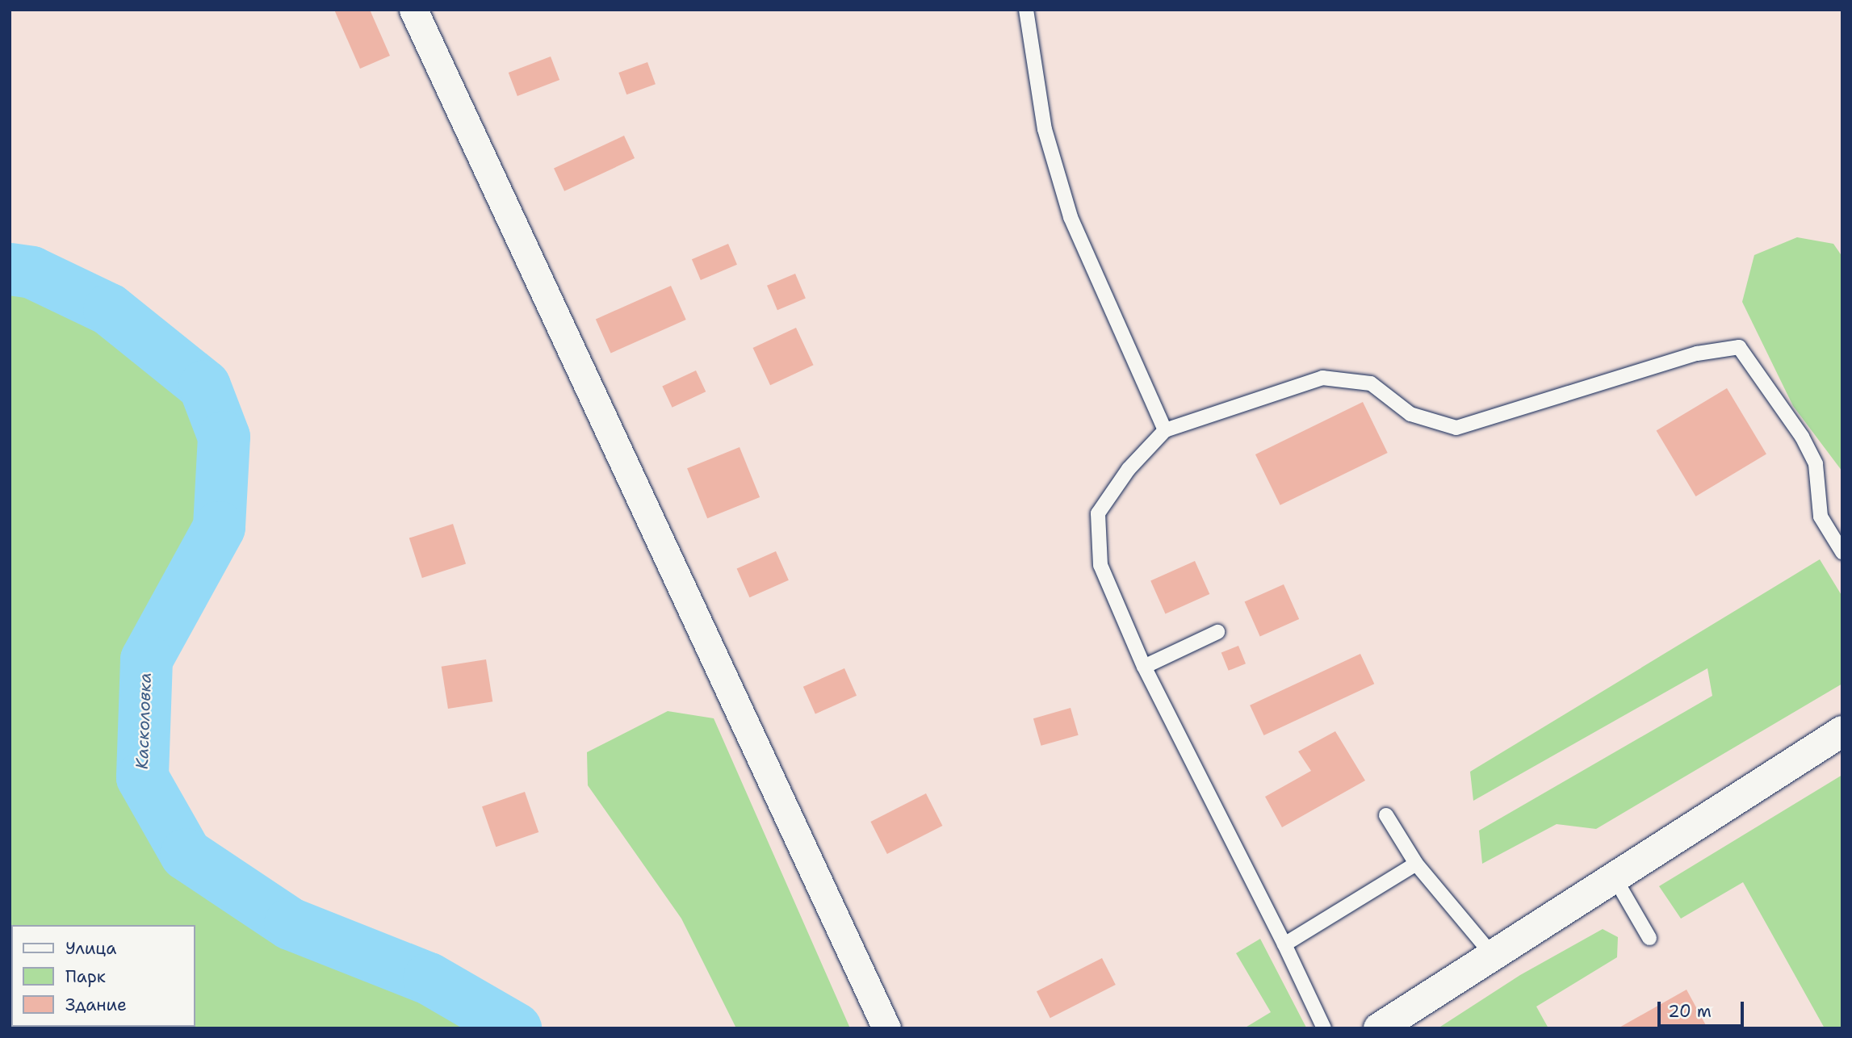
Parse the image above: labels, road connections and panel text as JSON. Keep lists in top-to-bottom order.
{
  "water": ["Касколовка"],
  "legend": ["Улица", "Парк", "Здание"],
  "scale_bar": "20 m"
}
